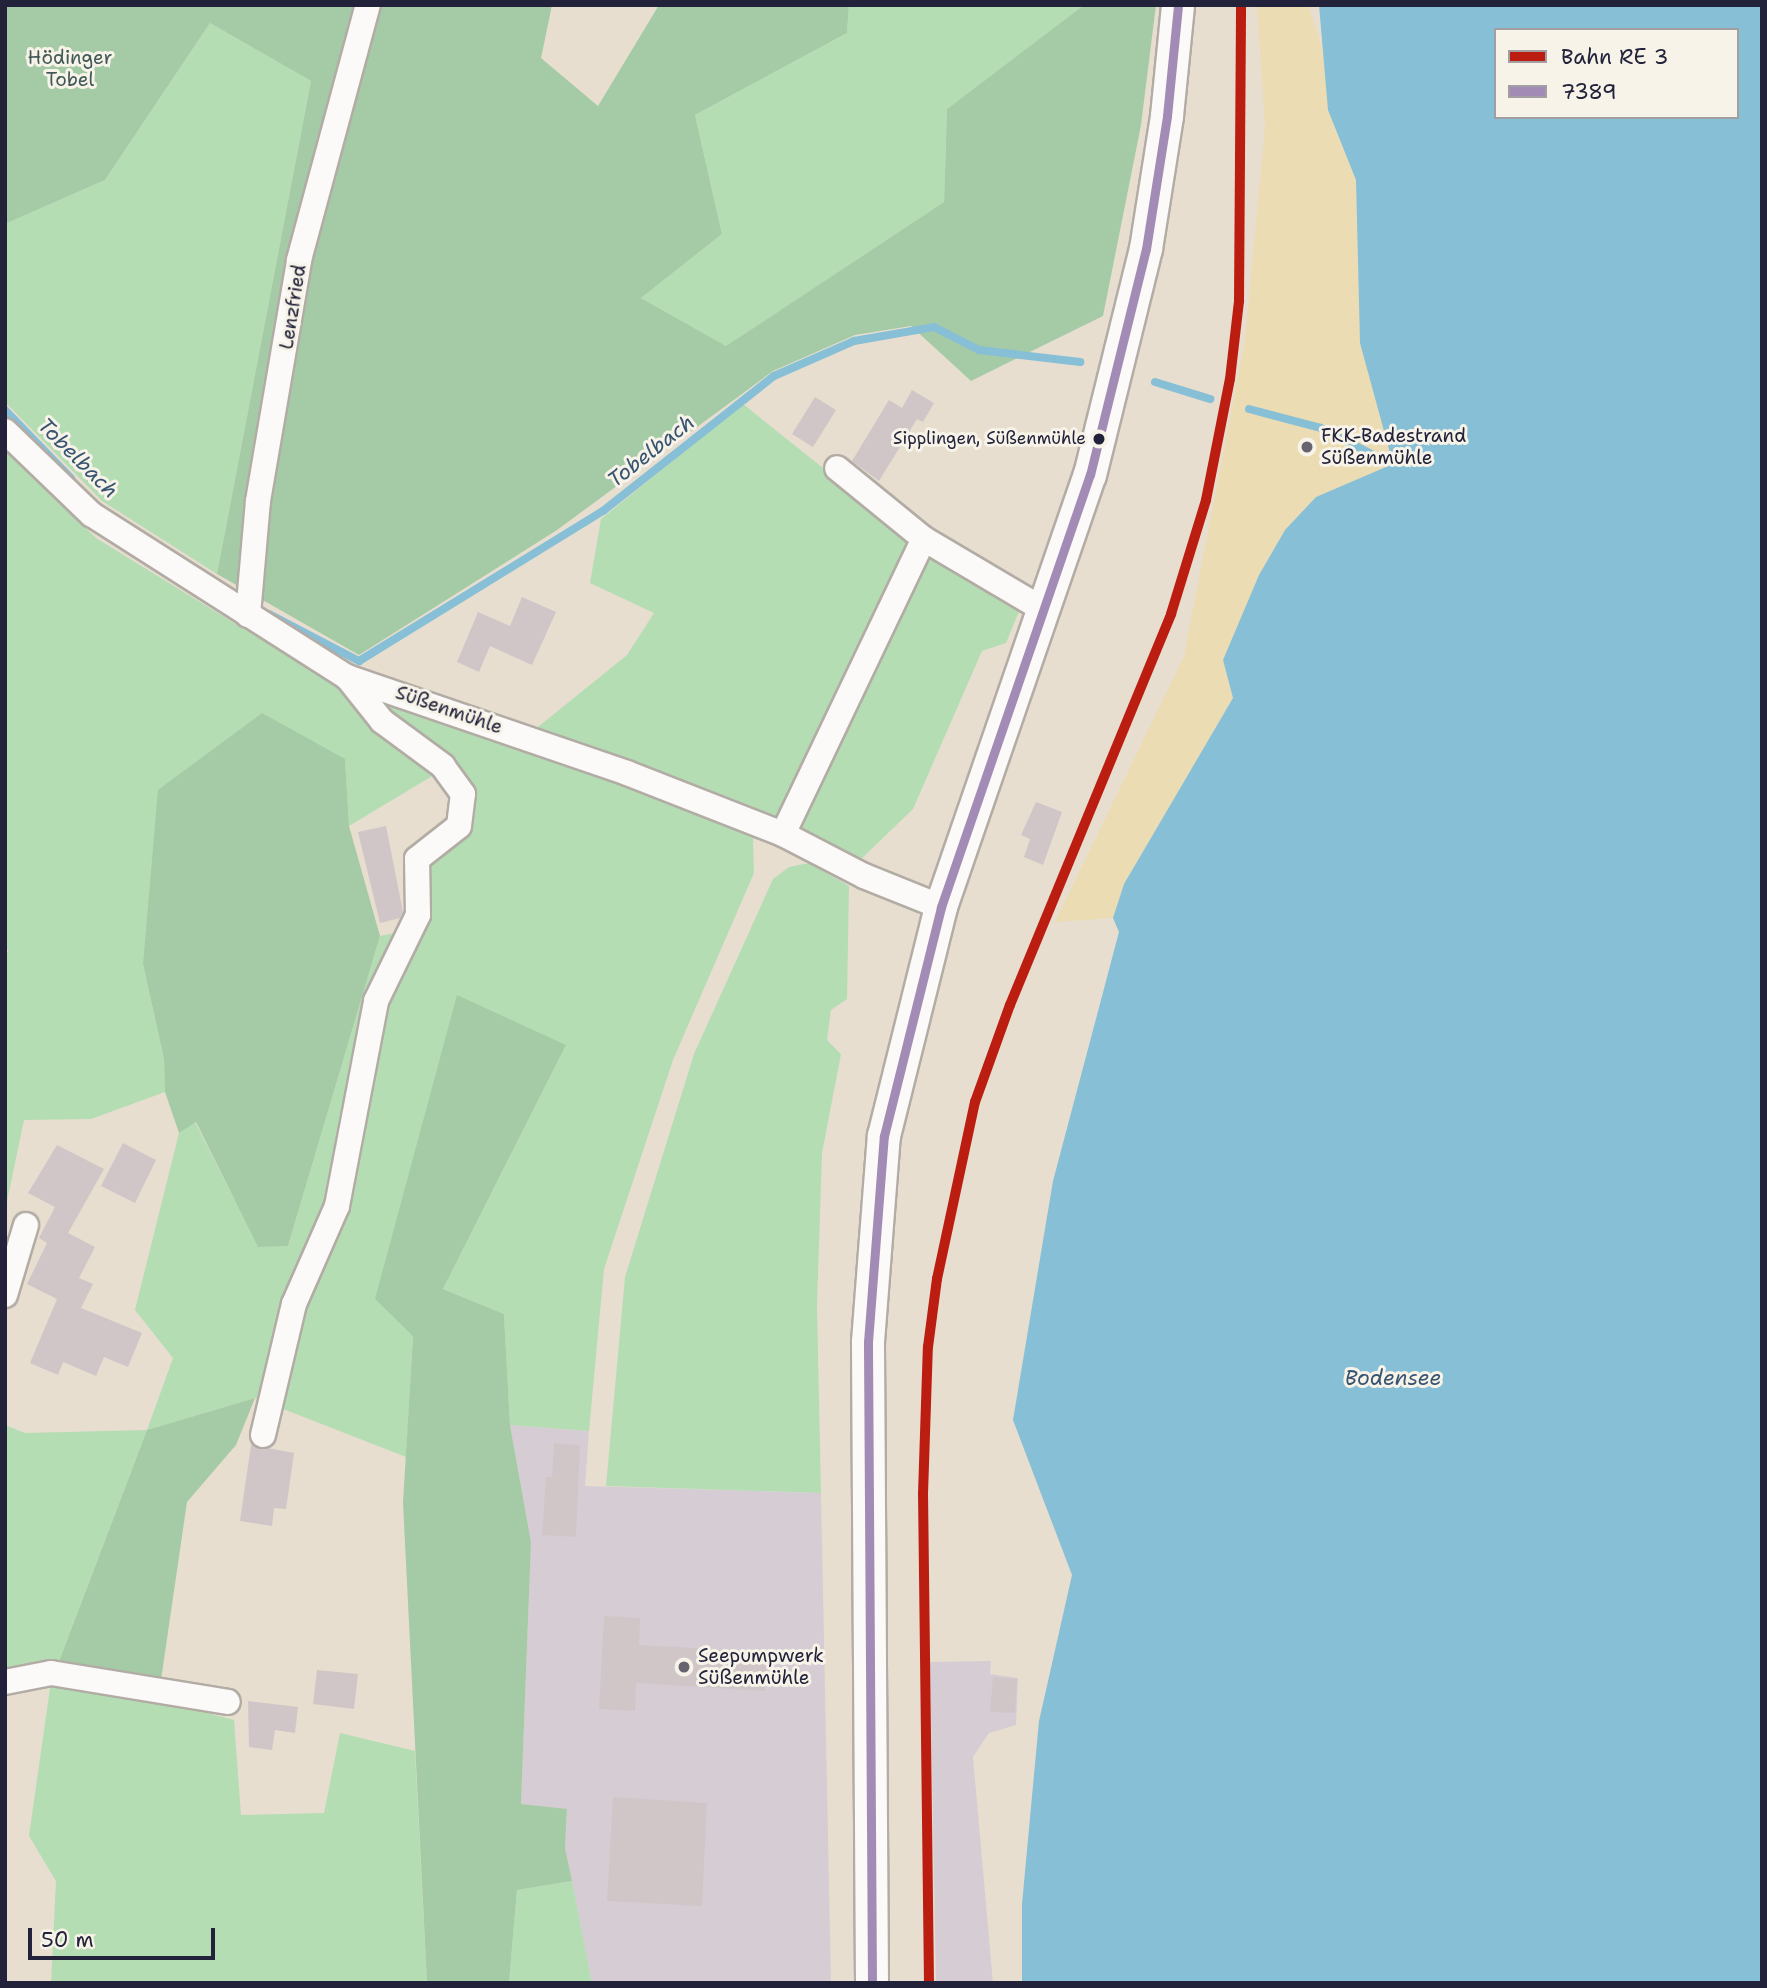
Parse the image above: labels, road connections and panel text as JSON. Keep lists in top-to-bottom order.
{
  "streets": {
    "street": ["Lenzfried", "Süßenmühle"]
  },
  "crossings": [
    ["Lenzfried", "Süßenmühle"]
  ],
  "water": ["Tobelbach", "Bodensee"],
  "parks": ["Hödinger Tobel"],
  "places": ["Sipplingen, Süßenmühle", "FKK-Badestrand Süßenmühle", "Seepumpwerk Süßenmühle"],
  "lines": ["transit line 7389"],
  "legend": ["Bahn RE 3", "7389"],
  "scale_bar": "50 m"
}
